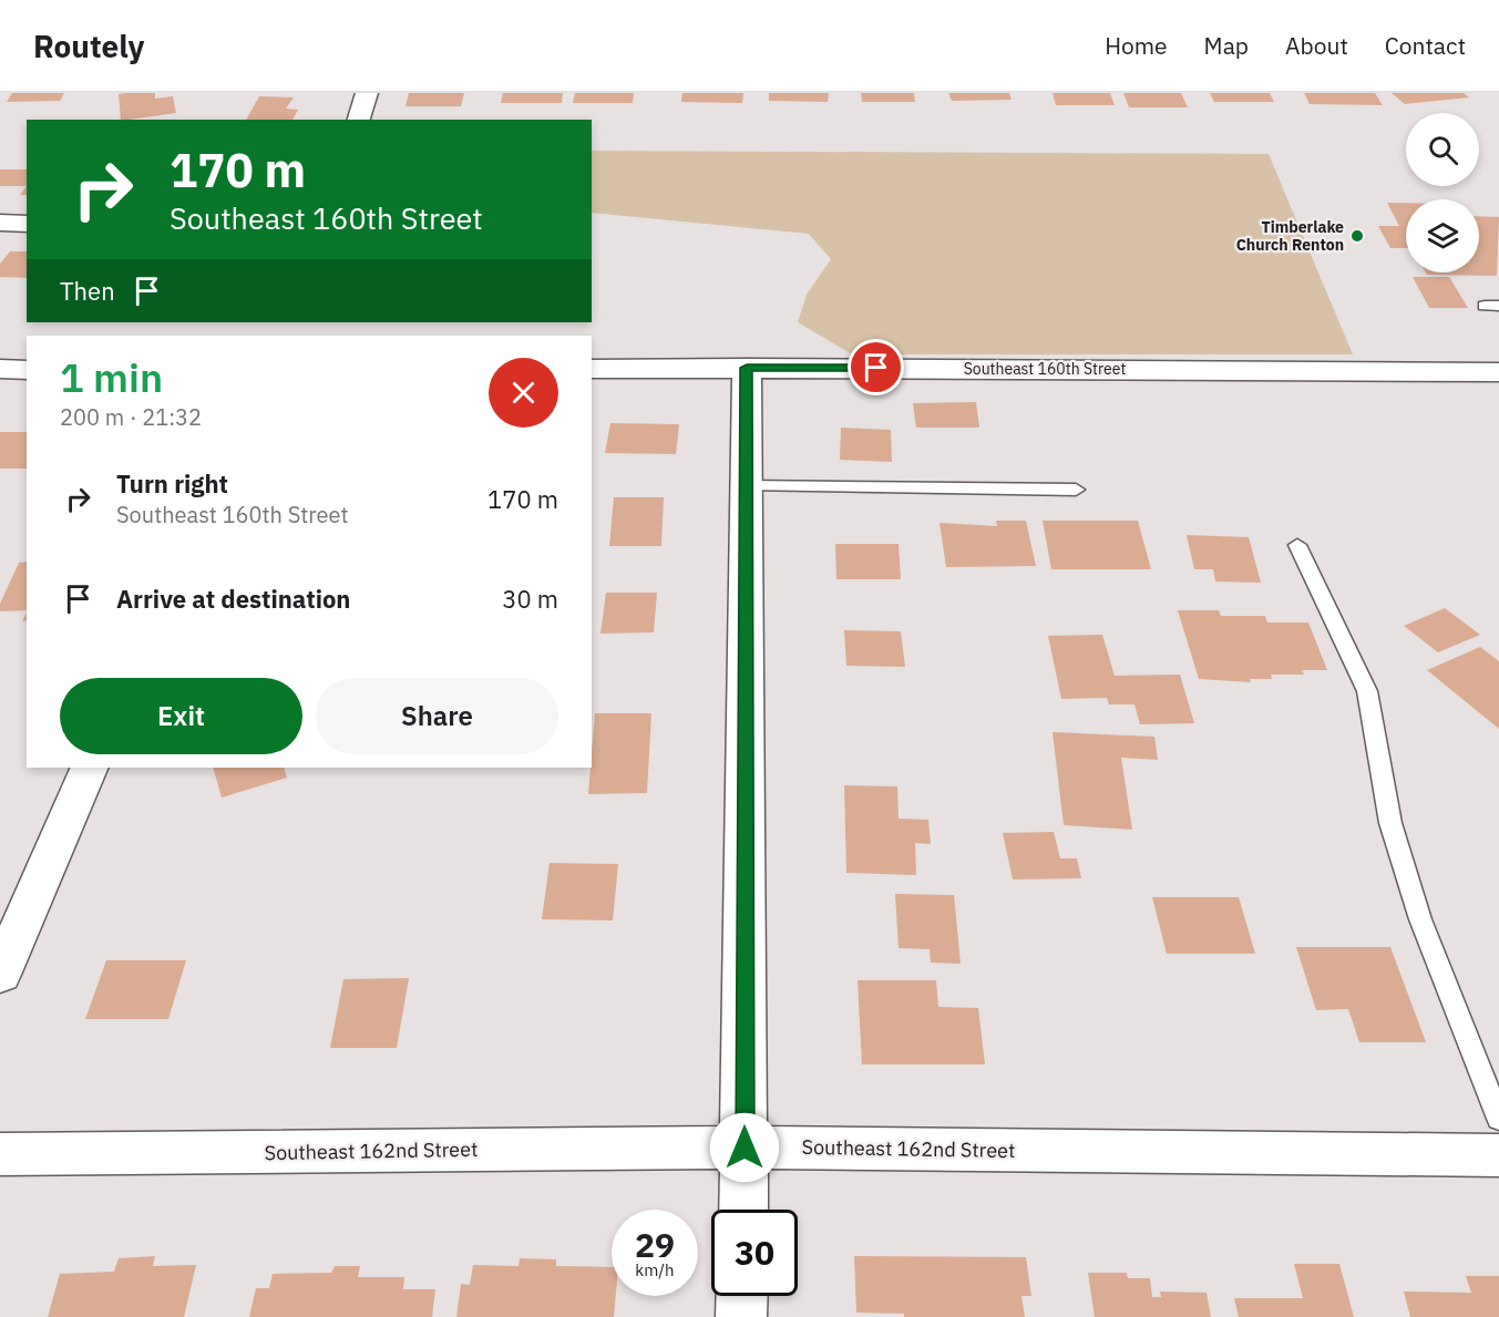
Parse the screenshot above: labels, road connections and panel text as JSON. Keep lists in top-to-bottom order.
{
  "streets": {
    "street": ["Southeast 160th Street", "Southeast 162nd Street"]
  },
  "places": ["Timberlake Church Renton"],
  "page": {
    "header": "Routely",
    "nav": [
      "Home",
      "Map",
      "About",
      "Contact"
    ],
    "turn": ["170 m", "Southeast 160th Street"],
    "then": "Then",
    "heading": ["1 min", "200 m · 21:32"],
    "list": [
      {
        "name": "Turn right",
        "note": "Southeast 160th Street",
        "value": "170 m"
      },
      {
        "name": "Arrive at destination",
        "value": "30 m"
      }
    ],
    "buttons": ["Exit", "Share"],
    "speed": "29 km/h",
    "limit": "30"
  }
}
